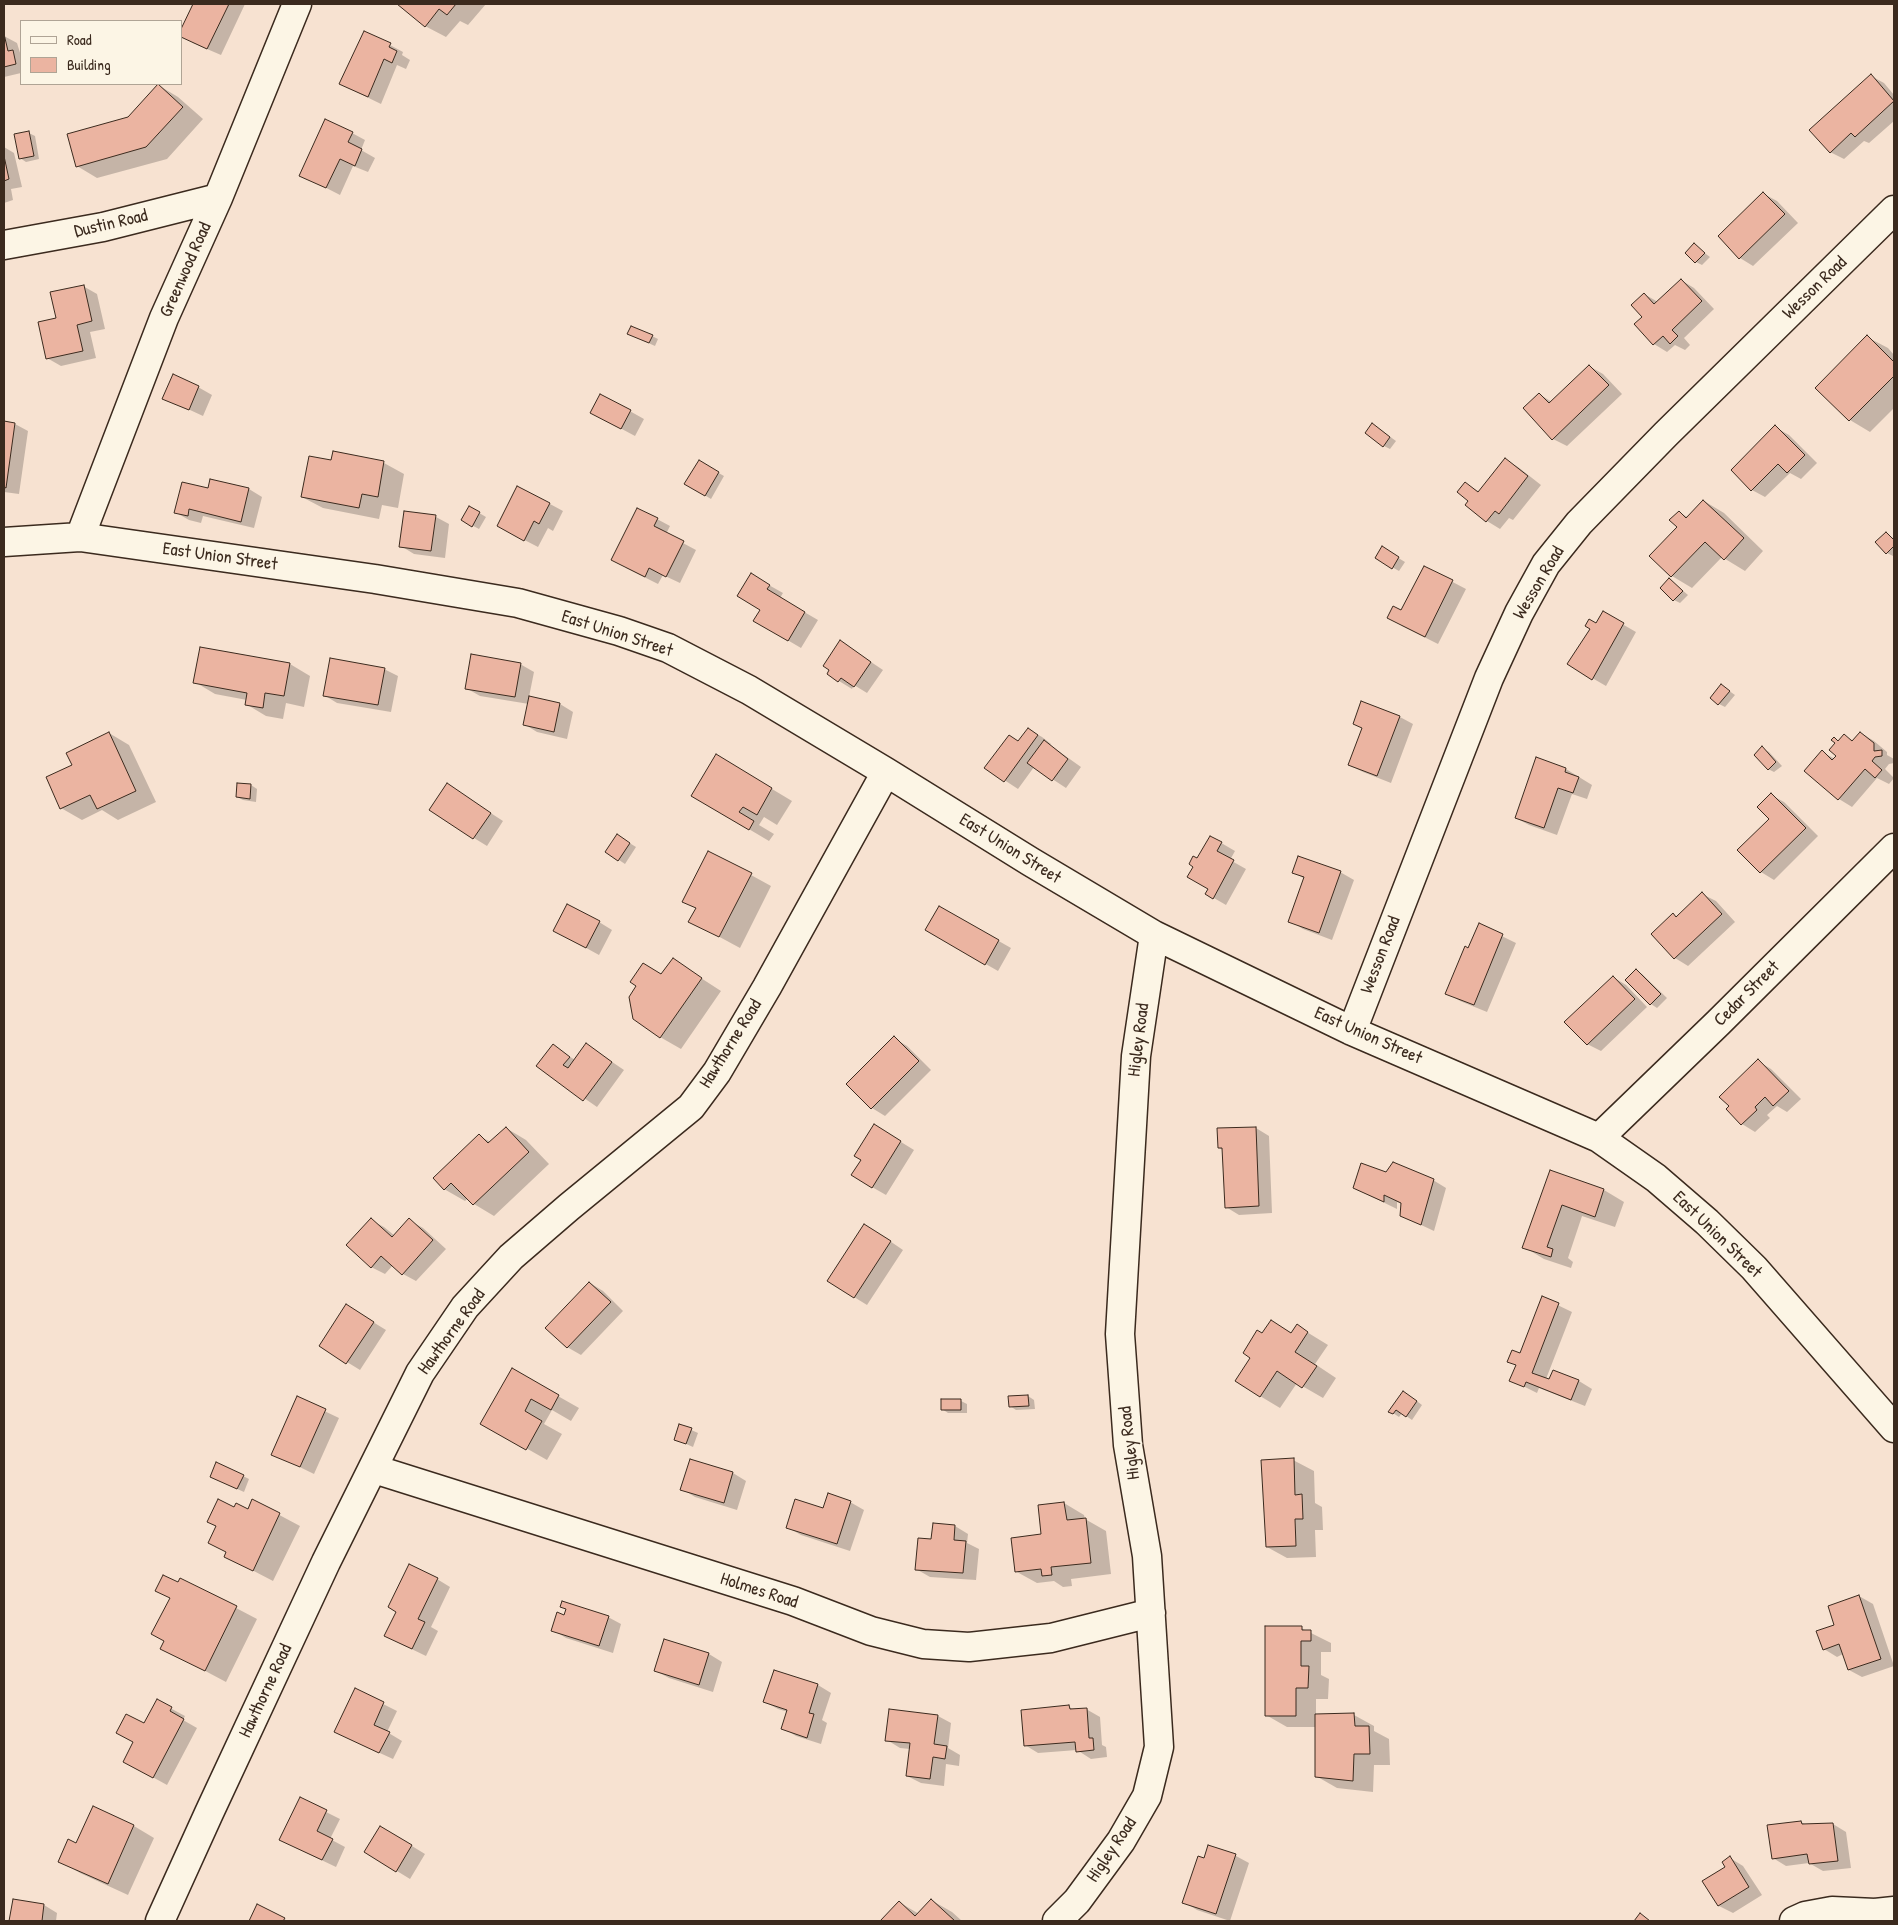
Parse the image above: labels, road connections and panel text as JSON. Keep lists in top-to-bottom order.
{
  "streets": {
    "street": [
      "Dustin Road",
      "Greenwood Road",
      "Wesson Road",
      "East Union Street",
      "Cedar Street",
      "Higley Road",
      "Hawthorne Road",
      "Holmes Road"
    ]
  },
  "crossings": [
    ["Dustin Road", "Greenwood Road"],
    ["Greenwood Road", "East Union Street"],
    ["Wesson Road", "East Union Street"],
    ["East Union Street", "Cedar Street"],
    ["East Union Street", "Higley Road"],
    ["East Union Street", "Hawthorne Road"],
    ["Higley Road", "Holmes Road"],
    ["Hawthorne Road", "Holmes Road"]
  ],
  "legend": ["Road", "Building"]
}
